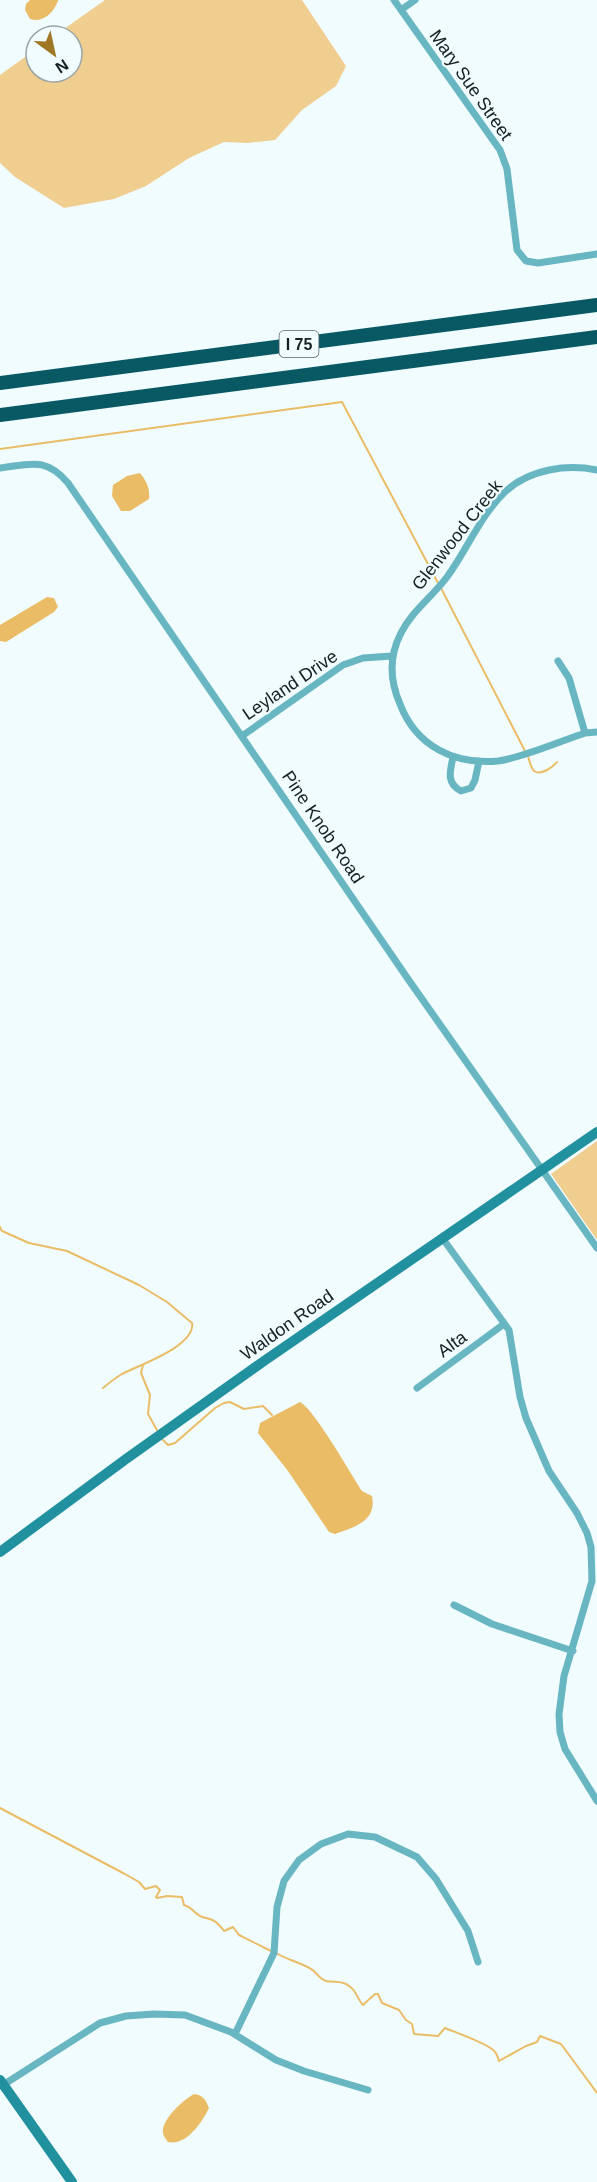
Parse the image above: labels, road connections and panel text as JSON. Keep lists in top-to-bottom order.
{
  "streets": {
    "highway": ["I 75"],
    "street": [
      "Mary Sue Street",
      "Glenwood Creek",
      "Leyland Drive",
      "Pine Knob Road",
      "Waldon Road",
      "Alta"
    ]
  },
  "crossings": [
    ["Glenwood Creek", "Leyland Drive"],
    ["Leyland Drive", "Pine Knob Road"],
    ["Pine Knob Road", "Waldon Road"]
  ],
  "north": "bottom right"
}
